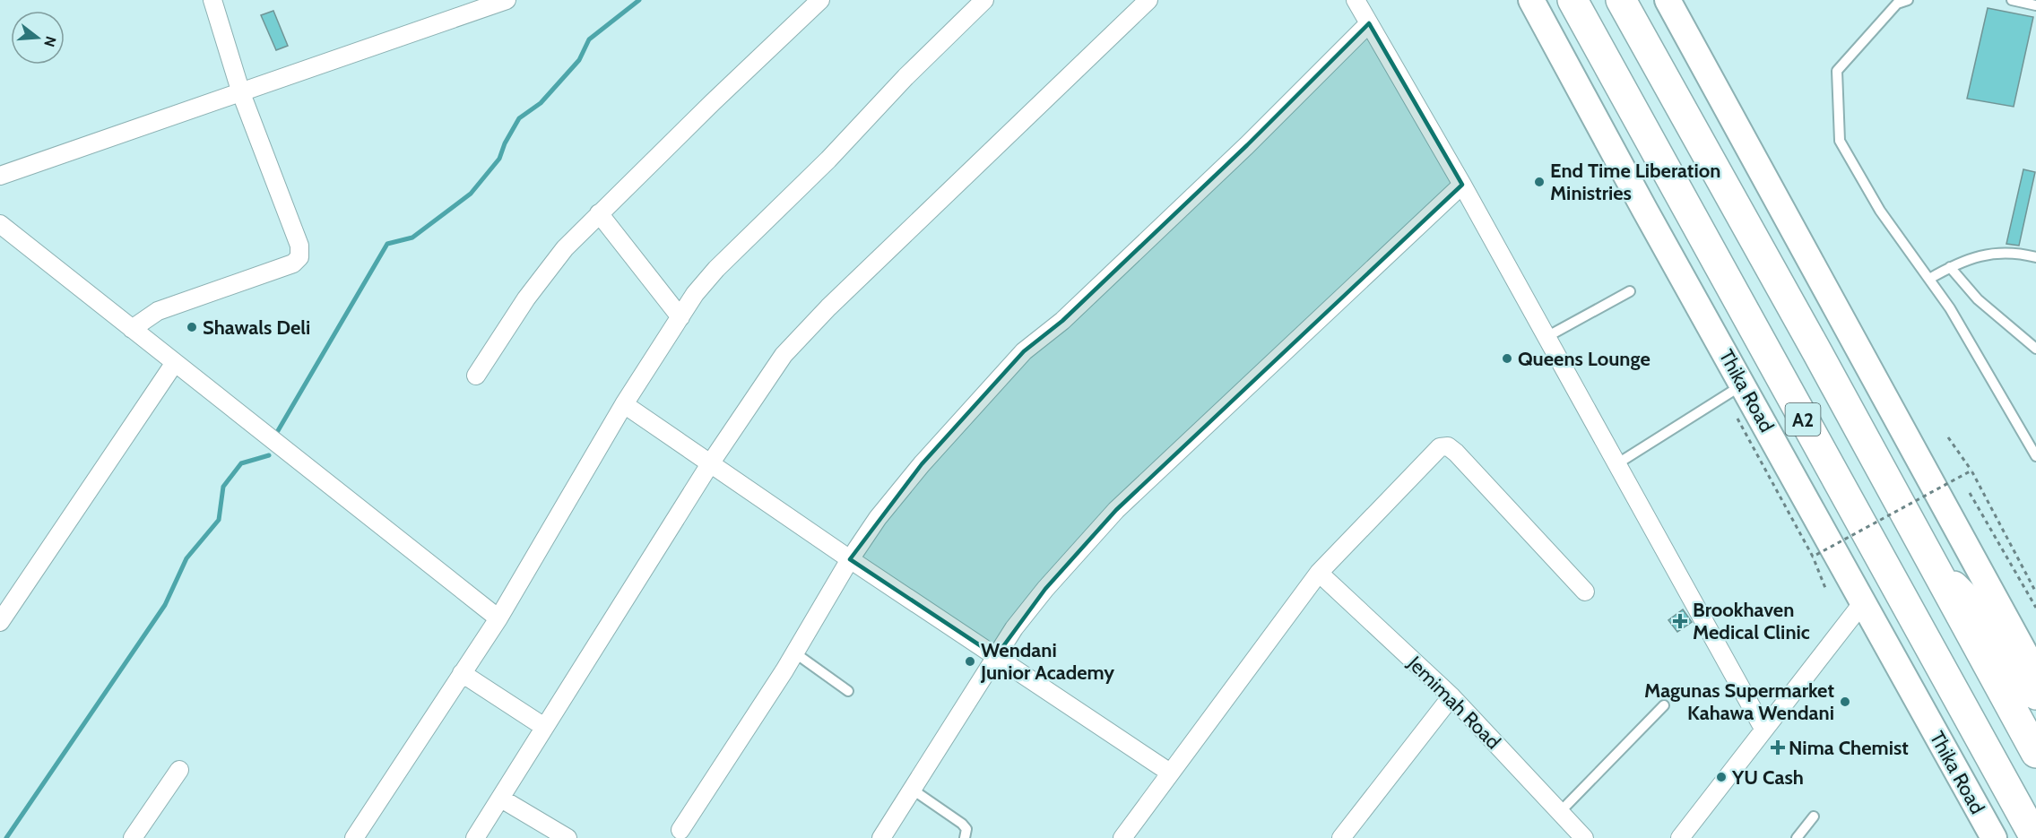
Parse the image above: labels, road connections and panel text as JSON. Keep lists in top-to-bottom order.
{
  "streets": {
    "highway": ["Thika Road", "A2"],
    "street": ["Jemimah Road"]
  },
  "places": {
    "other": [
      "End Time Liberation Ministries",
      "Shawals Deli",
      "Queens Lounge",
      "Wendani Junior Academy",
      "Magunas Supermarket Kahawa Wendani",
      "YU Cash"
    ],
    "health": ["Brookhaven Medical Clinic", "Nima Chemist"]
  },
  "north": "right"
}
